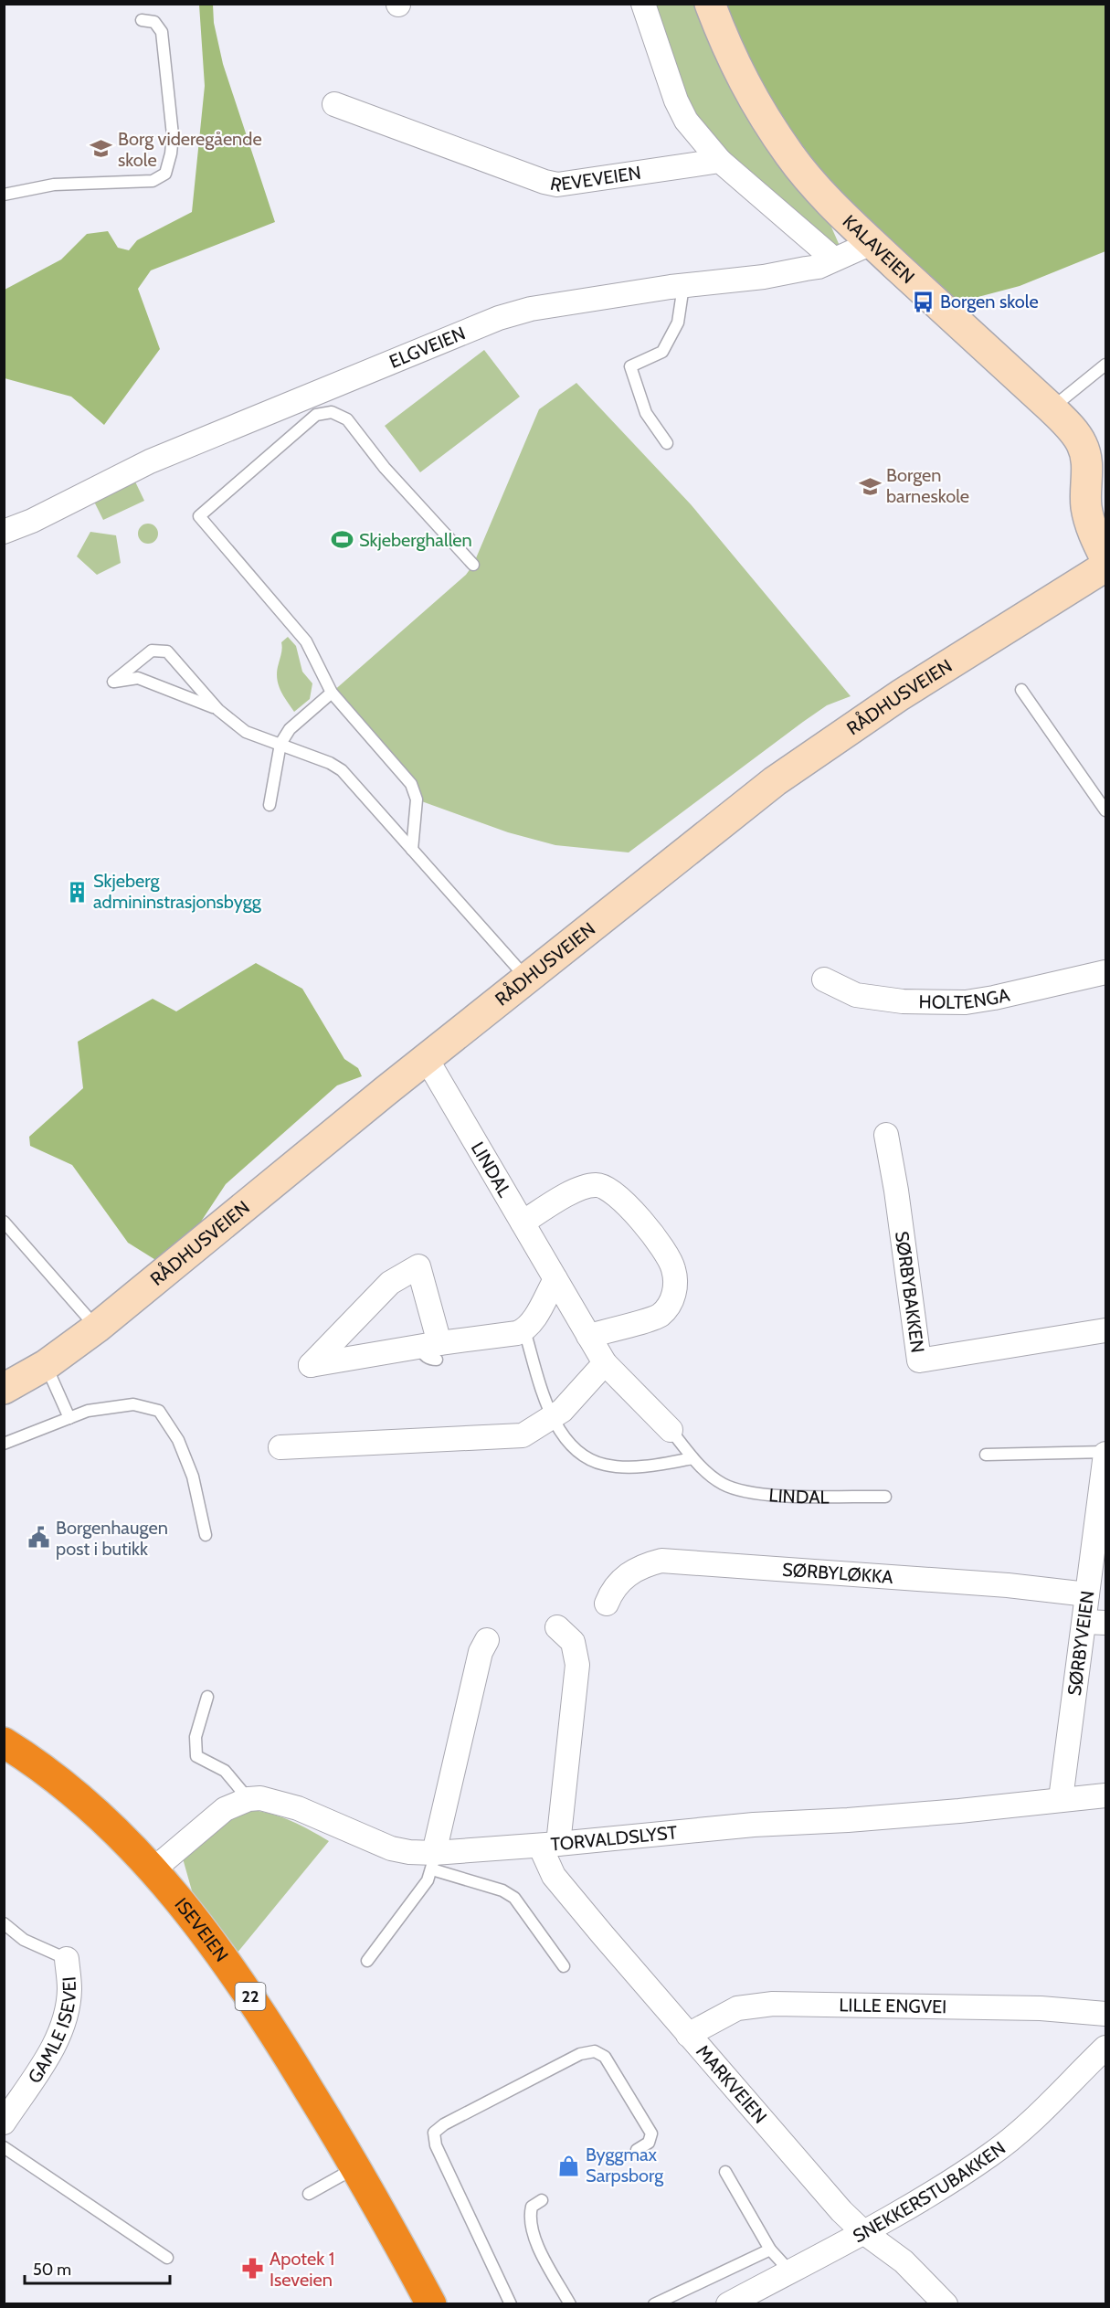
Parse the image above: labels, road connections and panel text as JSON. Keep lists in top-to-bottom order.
{
  "streets": {
    "highway": ["ISEVEIEN", "22"],
    "street": [
      "REVEVEIEN",
      "KALAVEIEN",
      "ELGVEIEN",
      "RÅDHUSVEIEN",
      "HOLTENGA",
      "LINDAL",
      "SØRBYBAKKEN",
      "SØRBYLØKKA",
      "SØRBYVEIEN",
      "TORVALDSLYST",
      "LILLE ENGVEI",
      "GAMLE ISEVEI",
      "MARKVEIEN",
      "SNEKKERSTUBAKKEN"
    ]
  },
  "crossings": [
    ["KALAVEIEN", "ELGVEIEN"],
    ["RÅDHUSVEIEN", "LINDAL"],
    ["SØRBYLØKKA", "SØRBYVEIEN"],
    ["SØRBYVEIEN", "TORVALDSLYST"],
    ["TORVALDSLYST", "MARKVEIEN"],
    ["LILLE ENGVEI", "MARKVEIEN"],
    ["MARKVEIEN", "SNEKKERSTUBAKKEN"]
  ],
  "places": {
    "school or university": ["Borg videregående skole", "Borgen barneskole"],
    "bus stop": ["Borgen skole"],
    "sports": ["Skjeberghallen"],
    "building": ["Skjeberg admininstrasjonsbygg"],
    "public building": ["Borgenhaugen post i butikk"],
    "shop": ["Byggmax Sarpsborg"],
    "pharmacy": ["Apotek 1 Iseveien"]
  },
  "scale_bar": "50 m"
}
